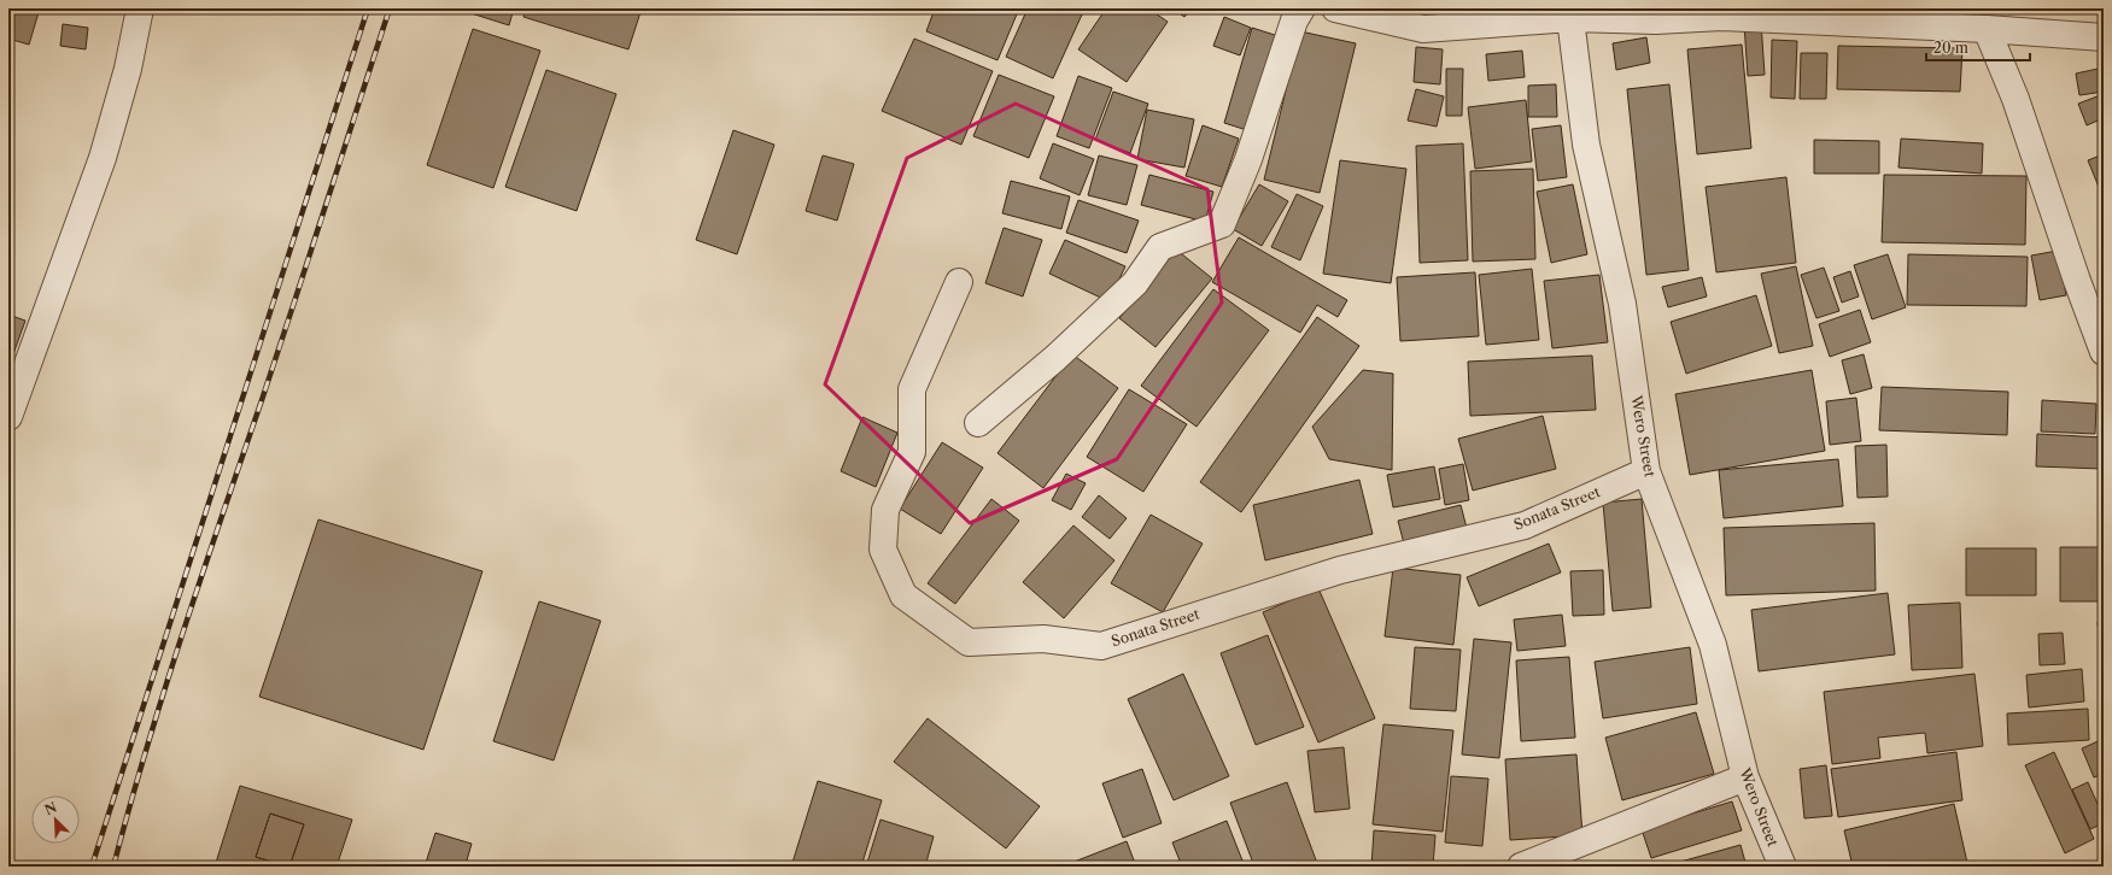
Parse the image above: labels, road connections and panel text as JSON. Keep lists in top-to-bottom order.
{
  "streets": {
    "street": ["Wero Street", "Sonata Street"]
  },
  "crossings": [
    ["Wero Street", "Sonata Street"]
  ],
  "scale_bar": "20 m",
  "north": "top left"
}
